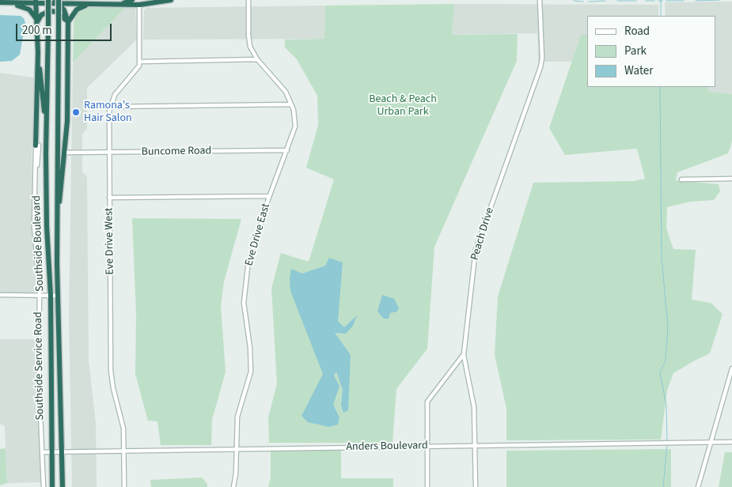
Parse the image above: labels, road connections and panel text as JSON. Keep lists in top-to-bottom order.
{
  "streets": {
    "highway": ["Southside Boulevard"],
    "street": [
      "Buncome Road",
      "Peach Drive",
      "Eve Drive East",
      "Eve Drive West",
      "Southside Service Road",
      "Anders Boulevard"
    ]
  },
  "crossings": [
    ["Buncome Road", "Eve Drive East"],
    ["Buncome Road", "Eve Drive West"],
    ["Eve Drive East", "Anders Boulevard"],
    ["Eve Drive West", "Anders Boulevard"],
    ["Southside Boulevard", "Anders Boulevard"],
    ["Southside Service Road", "Anders Boulevard"]
  ],
  "parks": ["Beach & Peach Urban Park"],
  "places": ["Ramona's Hair Salon"],
  "legend": ["Road", "Park", "Water"],
  "scale_bar": "200 m"
}
